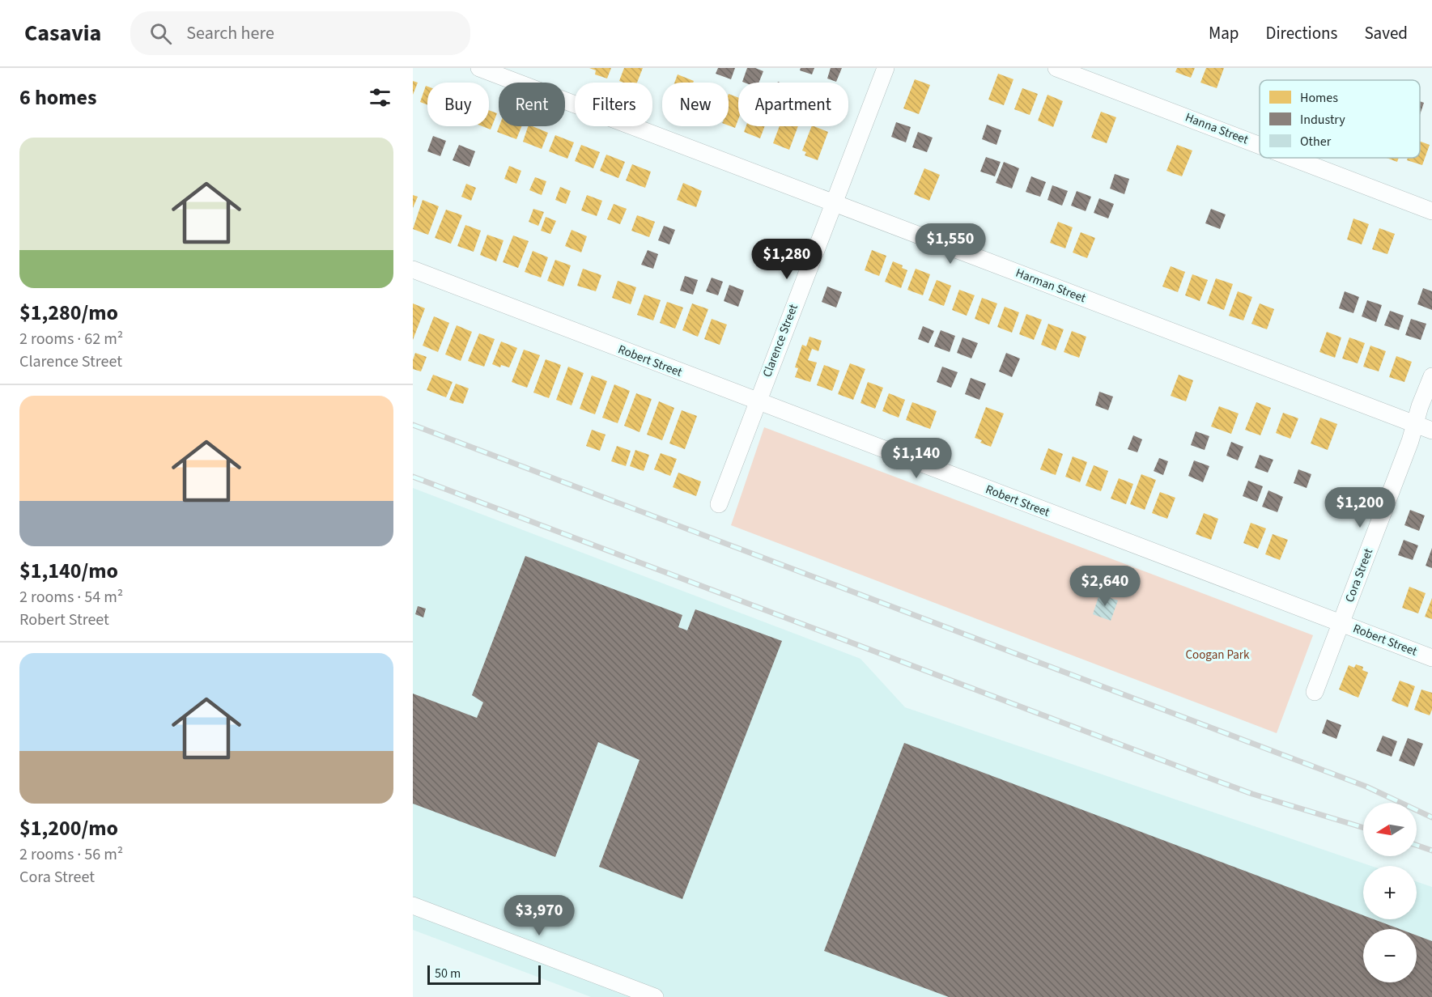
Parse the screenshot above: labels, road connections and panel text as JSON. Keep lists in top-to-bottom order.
{
  "streets": {
    "street": [
      "Hanna Street",
      "Harman Street",
      "Clarence Street",
      "Robert Street",
      "Cora Street"
    ]
  },
  "crossings": [
    ["Harman Street", "Clarence Street"],
    ["Harman Street", "Cora Street"],
    ["Clarence Street", "Robert Street"],
    ["Robert Street", "Cora Street"]
  ],
  "parks": ["Coogan Park"],
  "legend": ["Homes", "Industry", "Other"],
  "scale_bar": "50 m",
  "north": "left",
  "page": {
    "header": "Casavia",
    "search": "Search here",
    "nav": ["Map", "Directions", "Saved"],
    "heading": "6 homes",
    "chip": [
      "Buy",
      "Rent",
      "Filters",
      "New",
      "Apartment"
    ],
    "list": [
      {
        "name": "$1,280/mo",
        "note": "2 rooms · 62 m² · Clarence Street"
      },
      {
        "name": "$1,140/mo",
        "note": "2 rooms · 54 m² · Robert Street"
      },
      {
        "name": "$1,200/mo",
        "note": "2 rooms · 56 m² · Cora Street"
      }
    ],
    "price": [
      "$1,550",
      "$1,280",
      "$1,140",
      "$1,200",
      "$2,640",
      "$3,970"
    ],
    "map_buttons": ["+", "−"],
    "scale": "50 m"
  }
}
